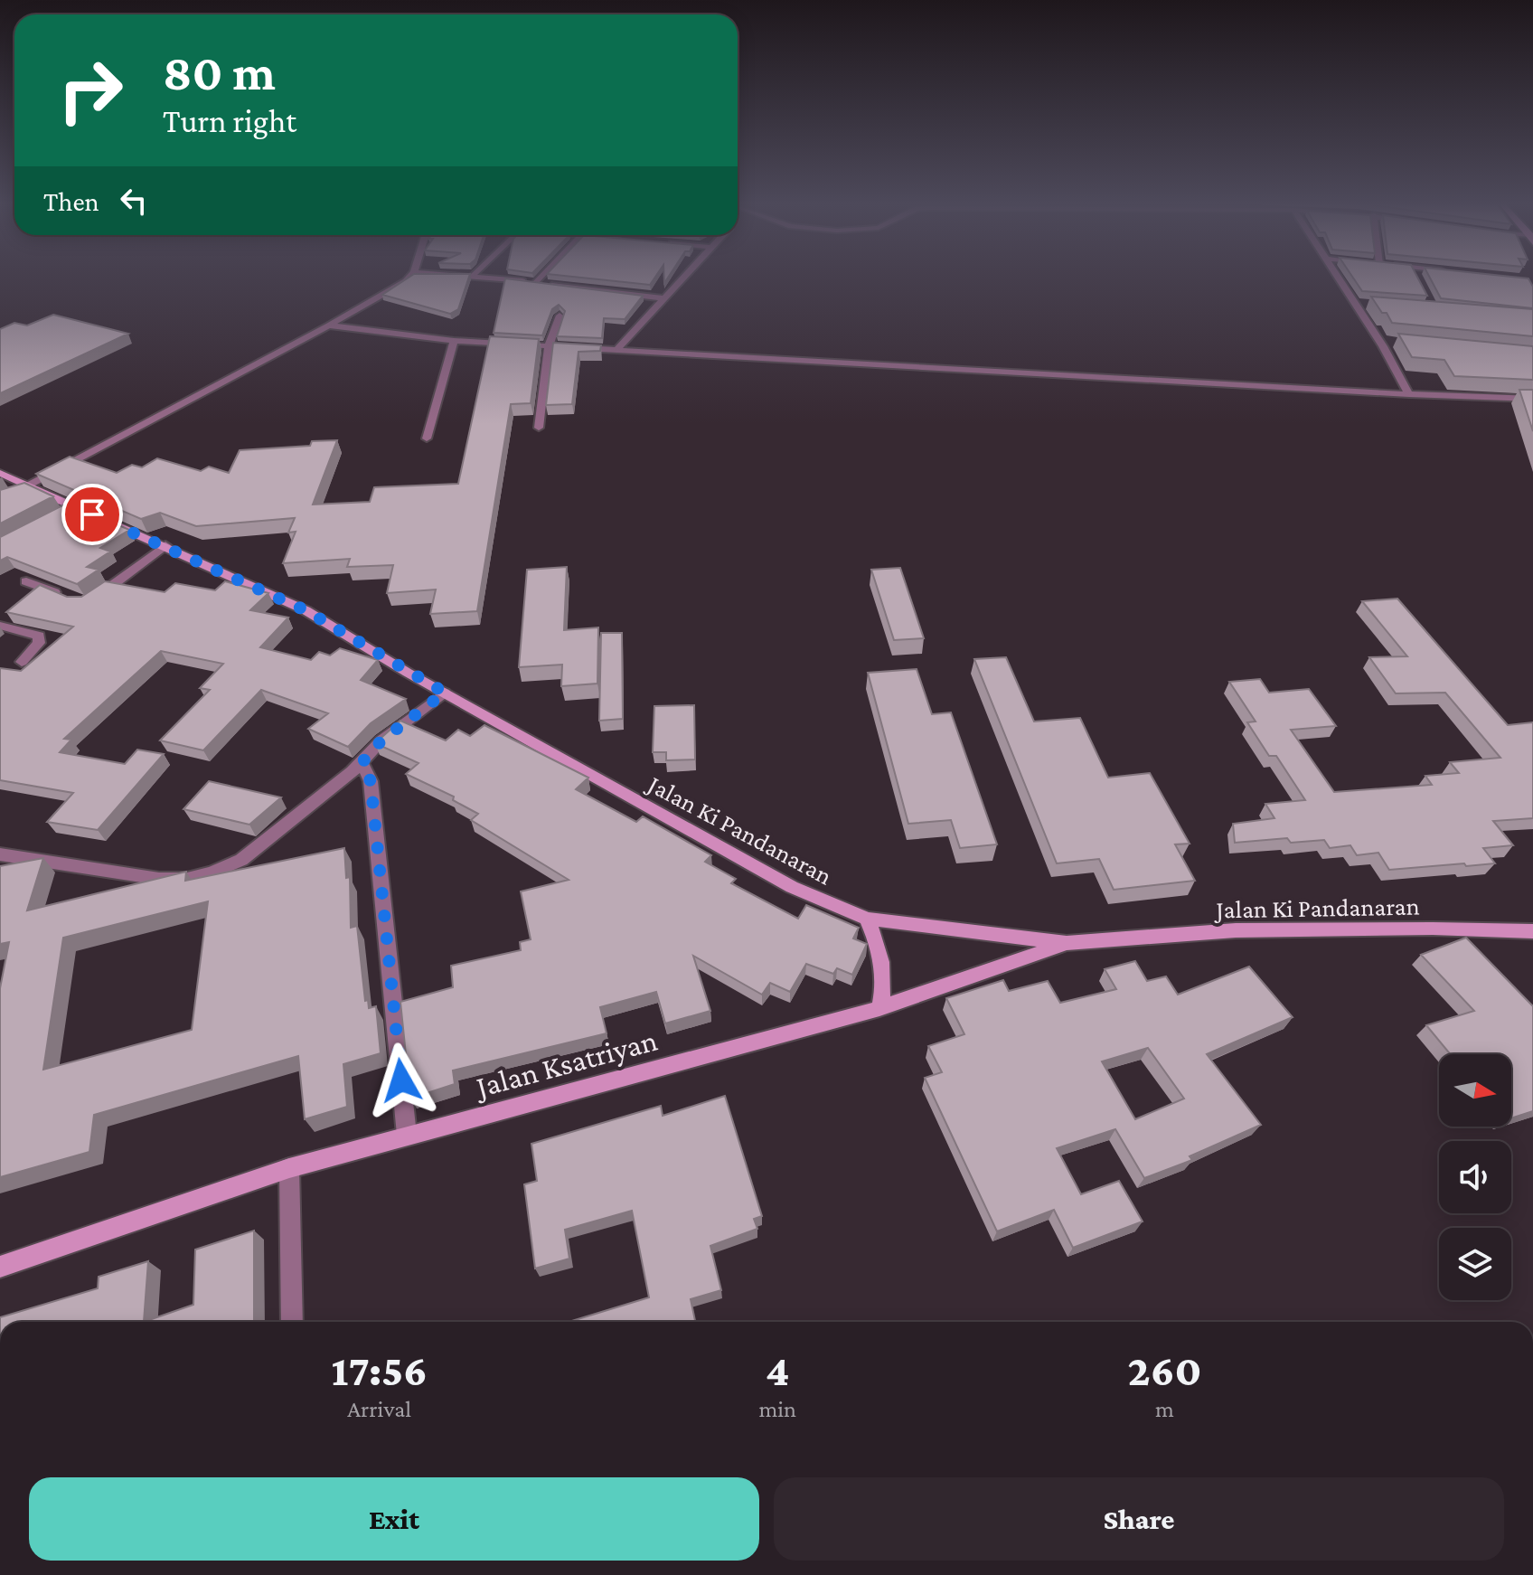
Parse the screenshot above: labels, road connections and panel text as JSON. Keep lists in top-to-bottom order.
{
  "streets": {
    "main road": ["Jalan Ki Pandanaran", "Jalan Ksatriyan"]
  },
  "crossings": [
    ["Jalan Ki Pandanaran", "Jalan Ksatriyan"]
  ],
  "north": "right",
  "page": {
    "turn": ["80 m", "Turn right"],
    "then": "Then",
    "eta": [
      "17:56",
      "Arrival",
      "4",
      "min",
      "260",
      "m"
    ],
    "buttons": ["Exit", "Share"]
  }
}
